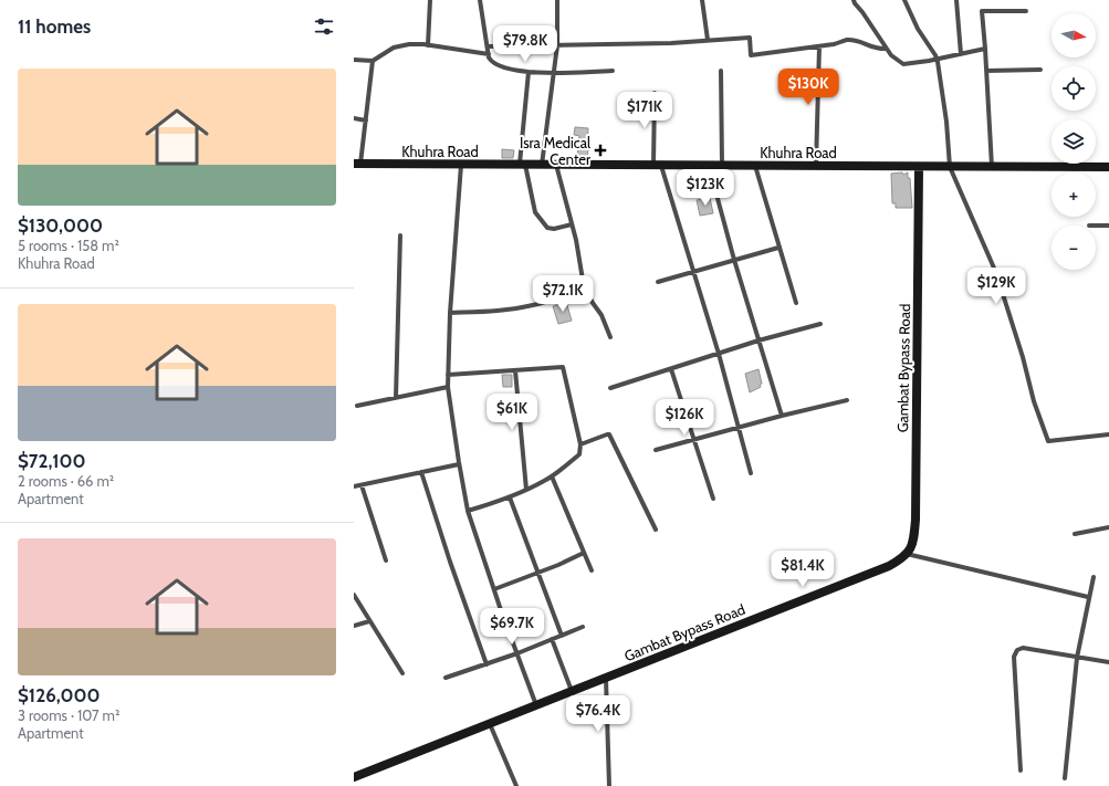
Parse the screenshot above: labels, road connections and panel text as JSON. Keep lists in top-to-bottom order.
{
  "streets": {
    "street": ["Khuhra Road", "Gambat Bypass Road"]
  },
  "crossings": [
    ["Khuhra Road", "Gambat Bypass Road"]
  ],
  "places": {
    "health": ["Isra Medical Center"]
  },
  "north": "right",
  "page": {
    "heading": "11 homes",
    "map_buttons": ["+", "−"],
    "price": [
      "$79.8K",
      "$130K",
      "$171K",
      "$123K",
      "$129K",
      "$72.1K",
      "$61K",
      "$126K",
      "$81.4K",
      "$69.7K",
      "$76.4K"
    ],
    "list": [
      {
        "name": "$130,000",
        "note": "5 rooms · 158 m² · Khuhra Road"
      },
      {
        "name": "$72,100",
        "note": "2 rooms · 66 m² · Apartment"
      },
      {
        "name": "$126,000",
        "note": "3 rooms · 107 m² · Apartment"
      }
    ]
  }
}
